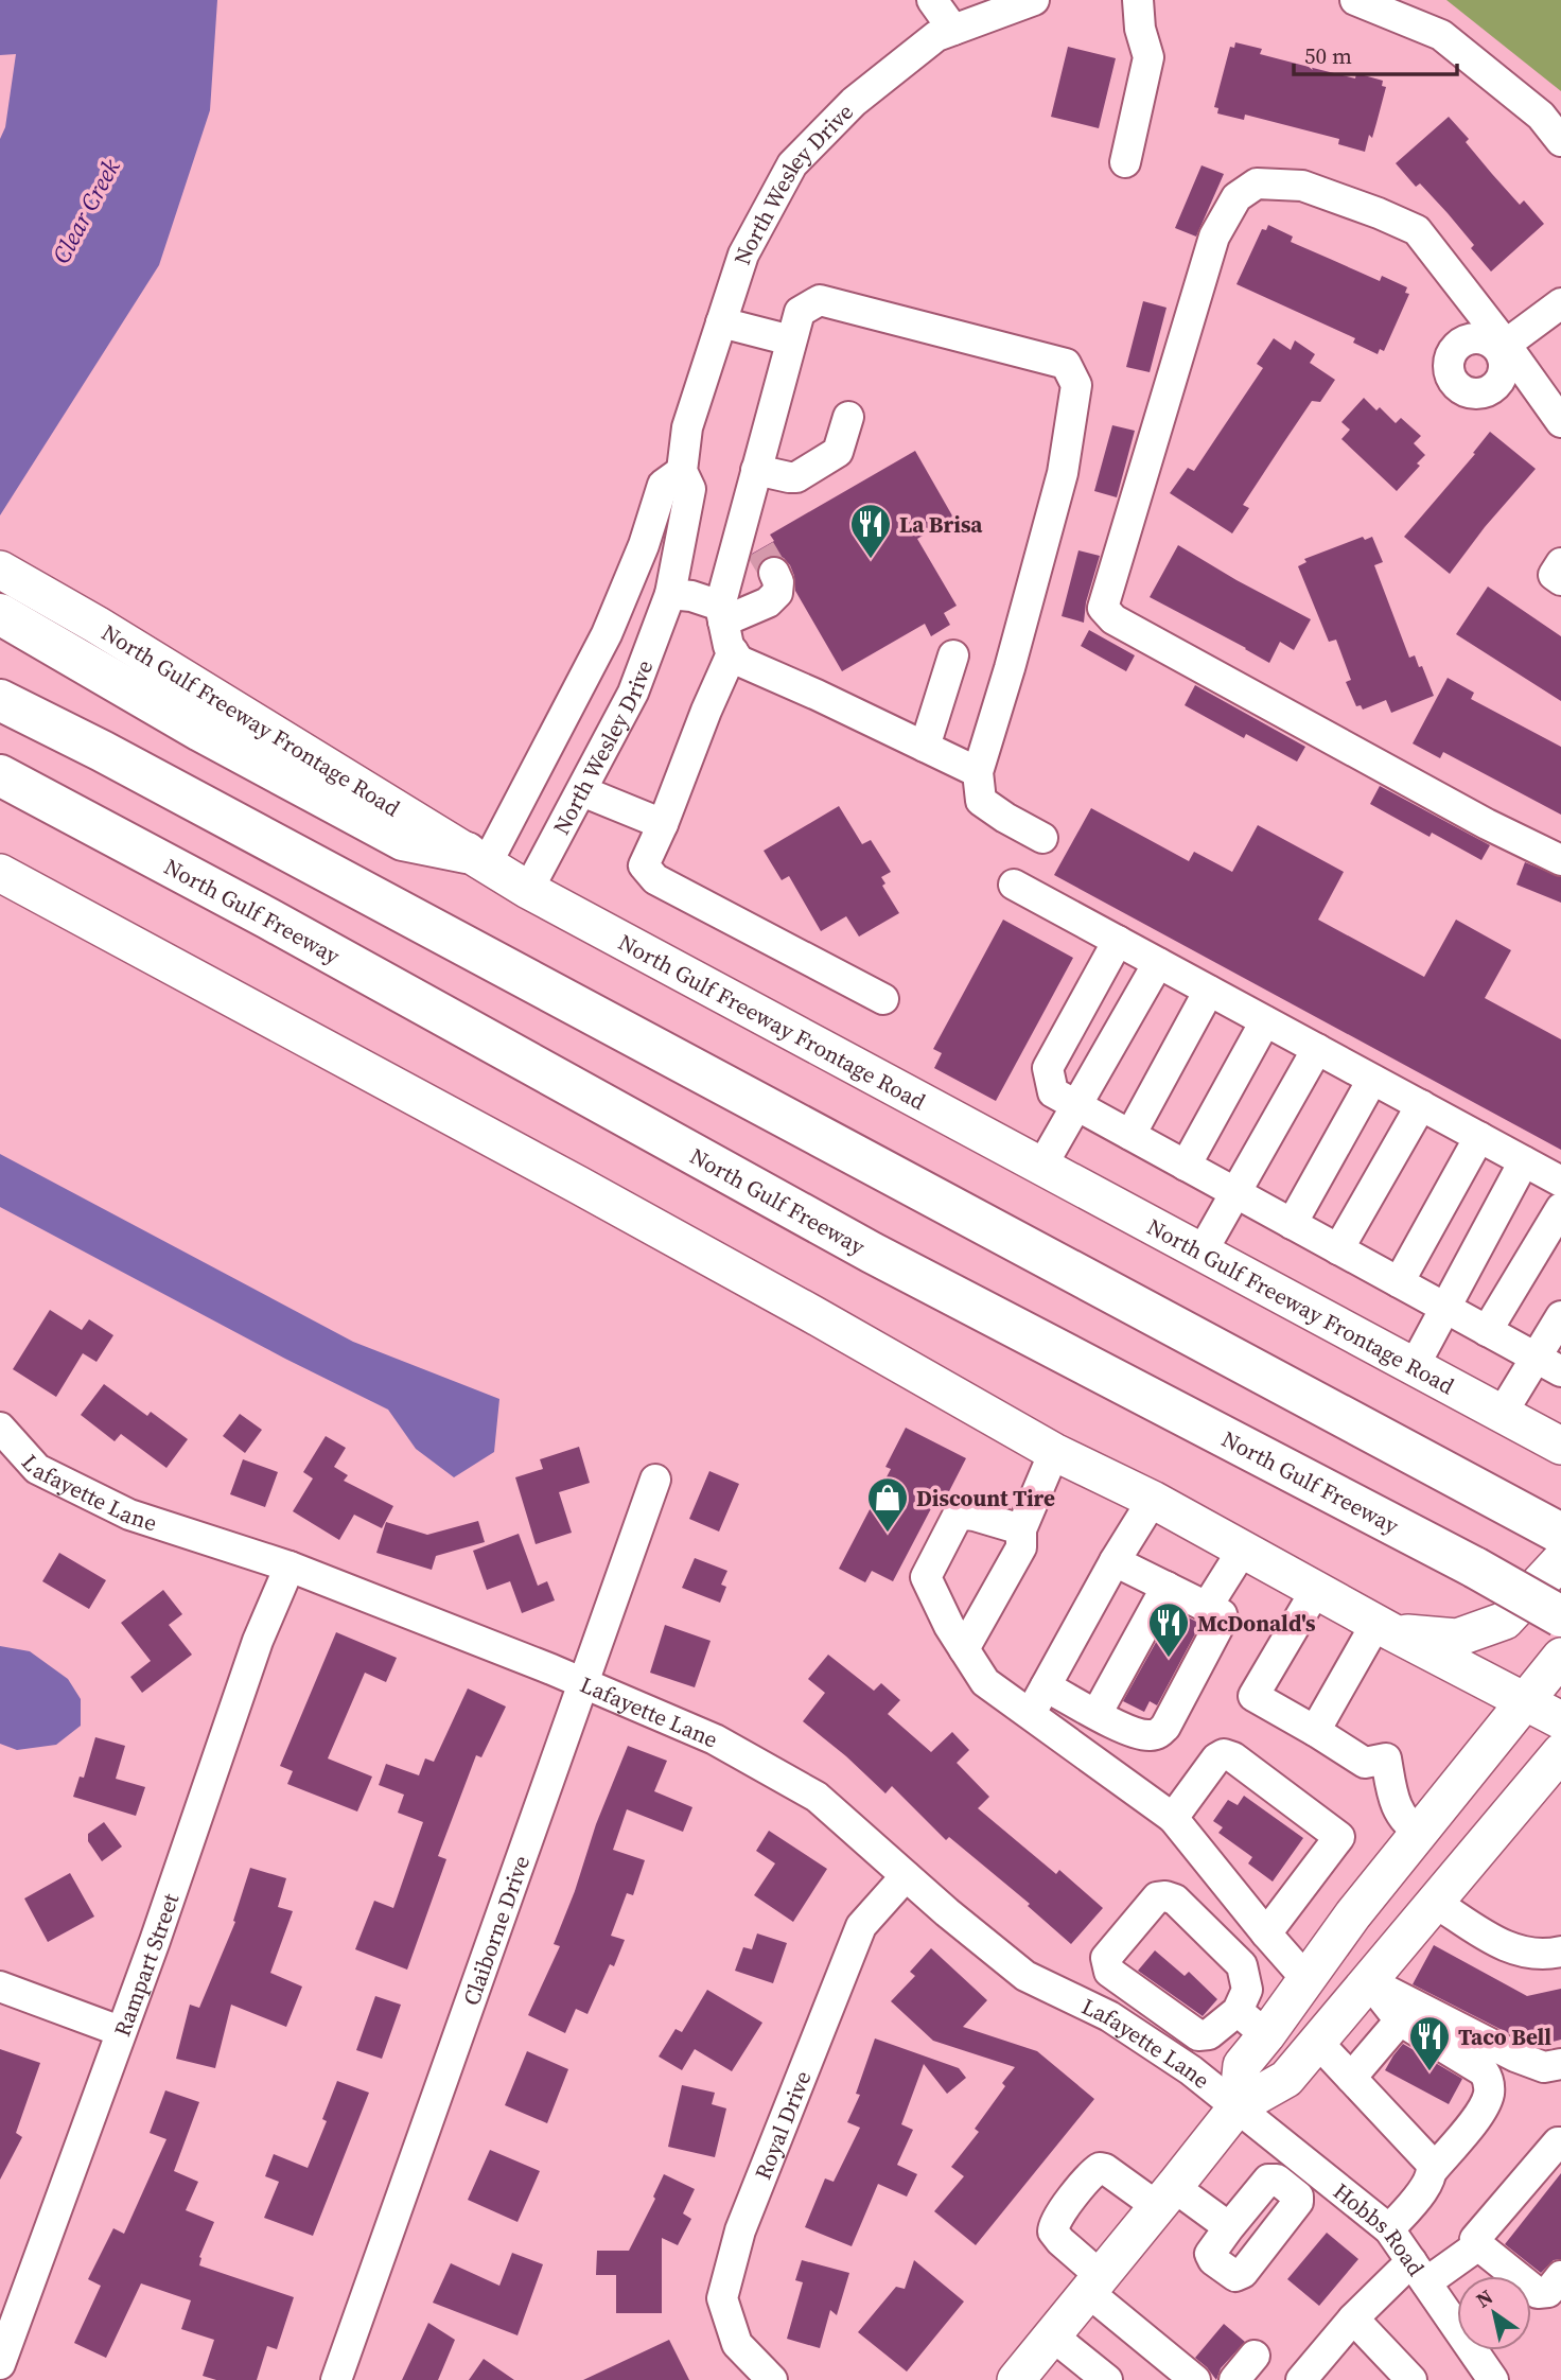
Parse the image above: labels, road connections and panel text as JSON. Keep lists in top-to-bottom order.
{
  "streets": {
    "highway": ["North Gulf Freeway"],
    "main road": ["North Gulf Freeway Frontage Road"],
    "street": [
      "North Wesley Drive",
      "Lafayette Lane",
      "Claiborne Drive",
      "Rampart Street",
      "Royal Drive",
      "Hobbs Road"
    ]
  },
  "crossings": [
    ["North Wesley Drive", "North Gulf Freeway Frontage Road"],
    ["Lafayette Lane", "Claiborne Drive"],
    ["Lafayette Lane", "Rampart Street"],
    ["Lafayette Lane", "Royal Drive"],
    ["Lafayette Lane", "Hobbs Road"]
  ],
  "water": ["Clear Creek"],
  "places": {
    "restaurant": ["La Brisa", "McDonald's", "Taco Bell"],
    "shop": ["Discount Tire"]
  },
  "scale_bar": "50 m",
  "north": "top left"
}
